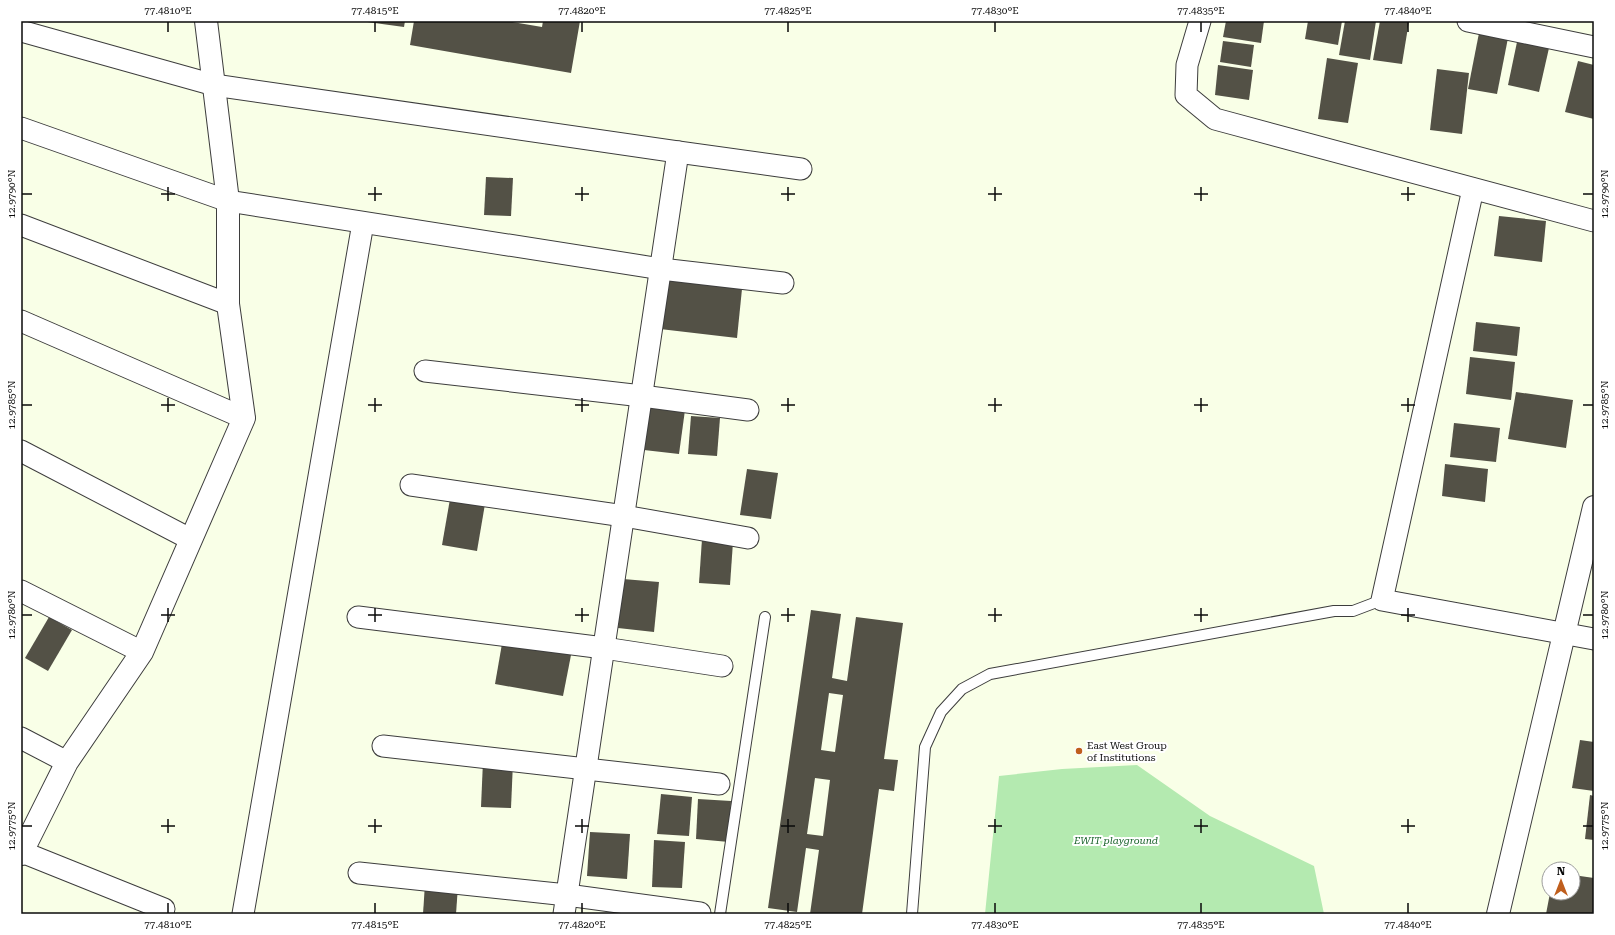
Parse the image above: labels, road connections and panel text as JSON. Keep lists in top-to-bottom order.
{
  "parks": ["EWIT playground"],
  "places": ["East West Group of Institutions"],
  "north": "top",
  "coordinates": [
    "77.4810°E",
    "77.4815°E",
    "77.4820°E",
    "77.4825°E",
    "77.4830°E",
    "77.4835°E",
    "77.4840°E",
    "12.9790°N",
    "12.9785°N",
    "12.9780°N",
    "12.9775°N"
  ]
}
